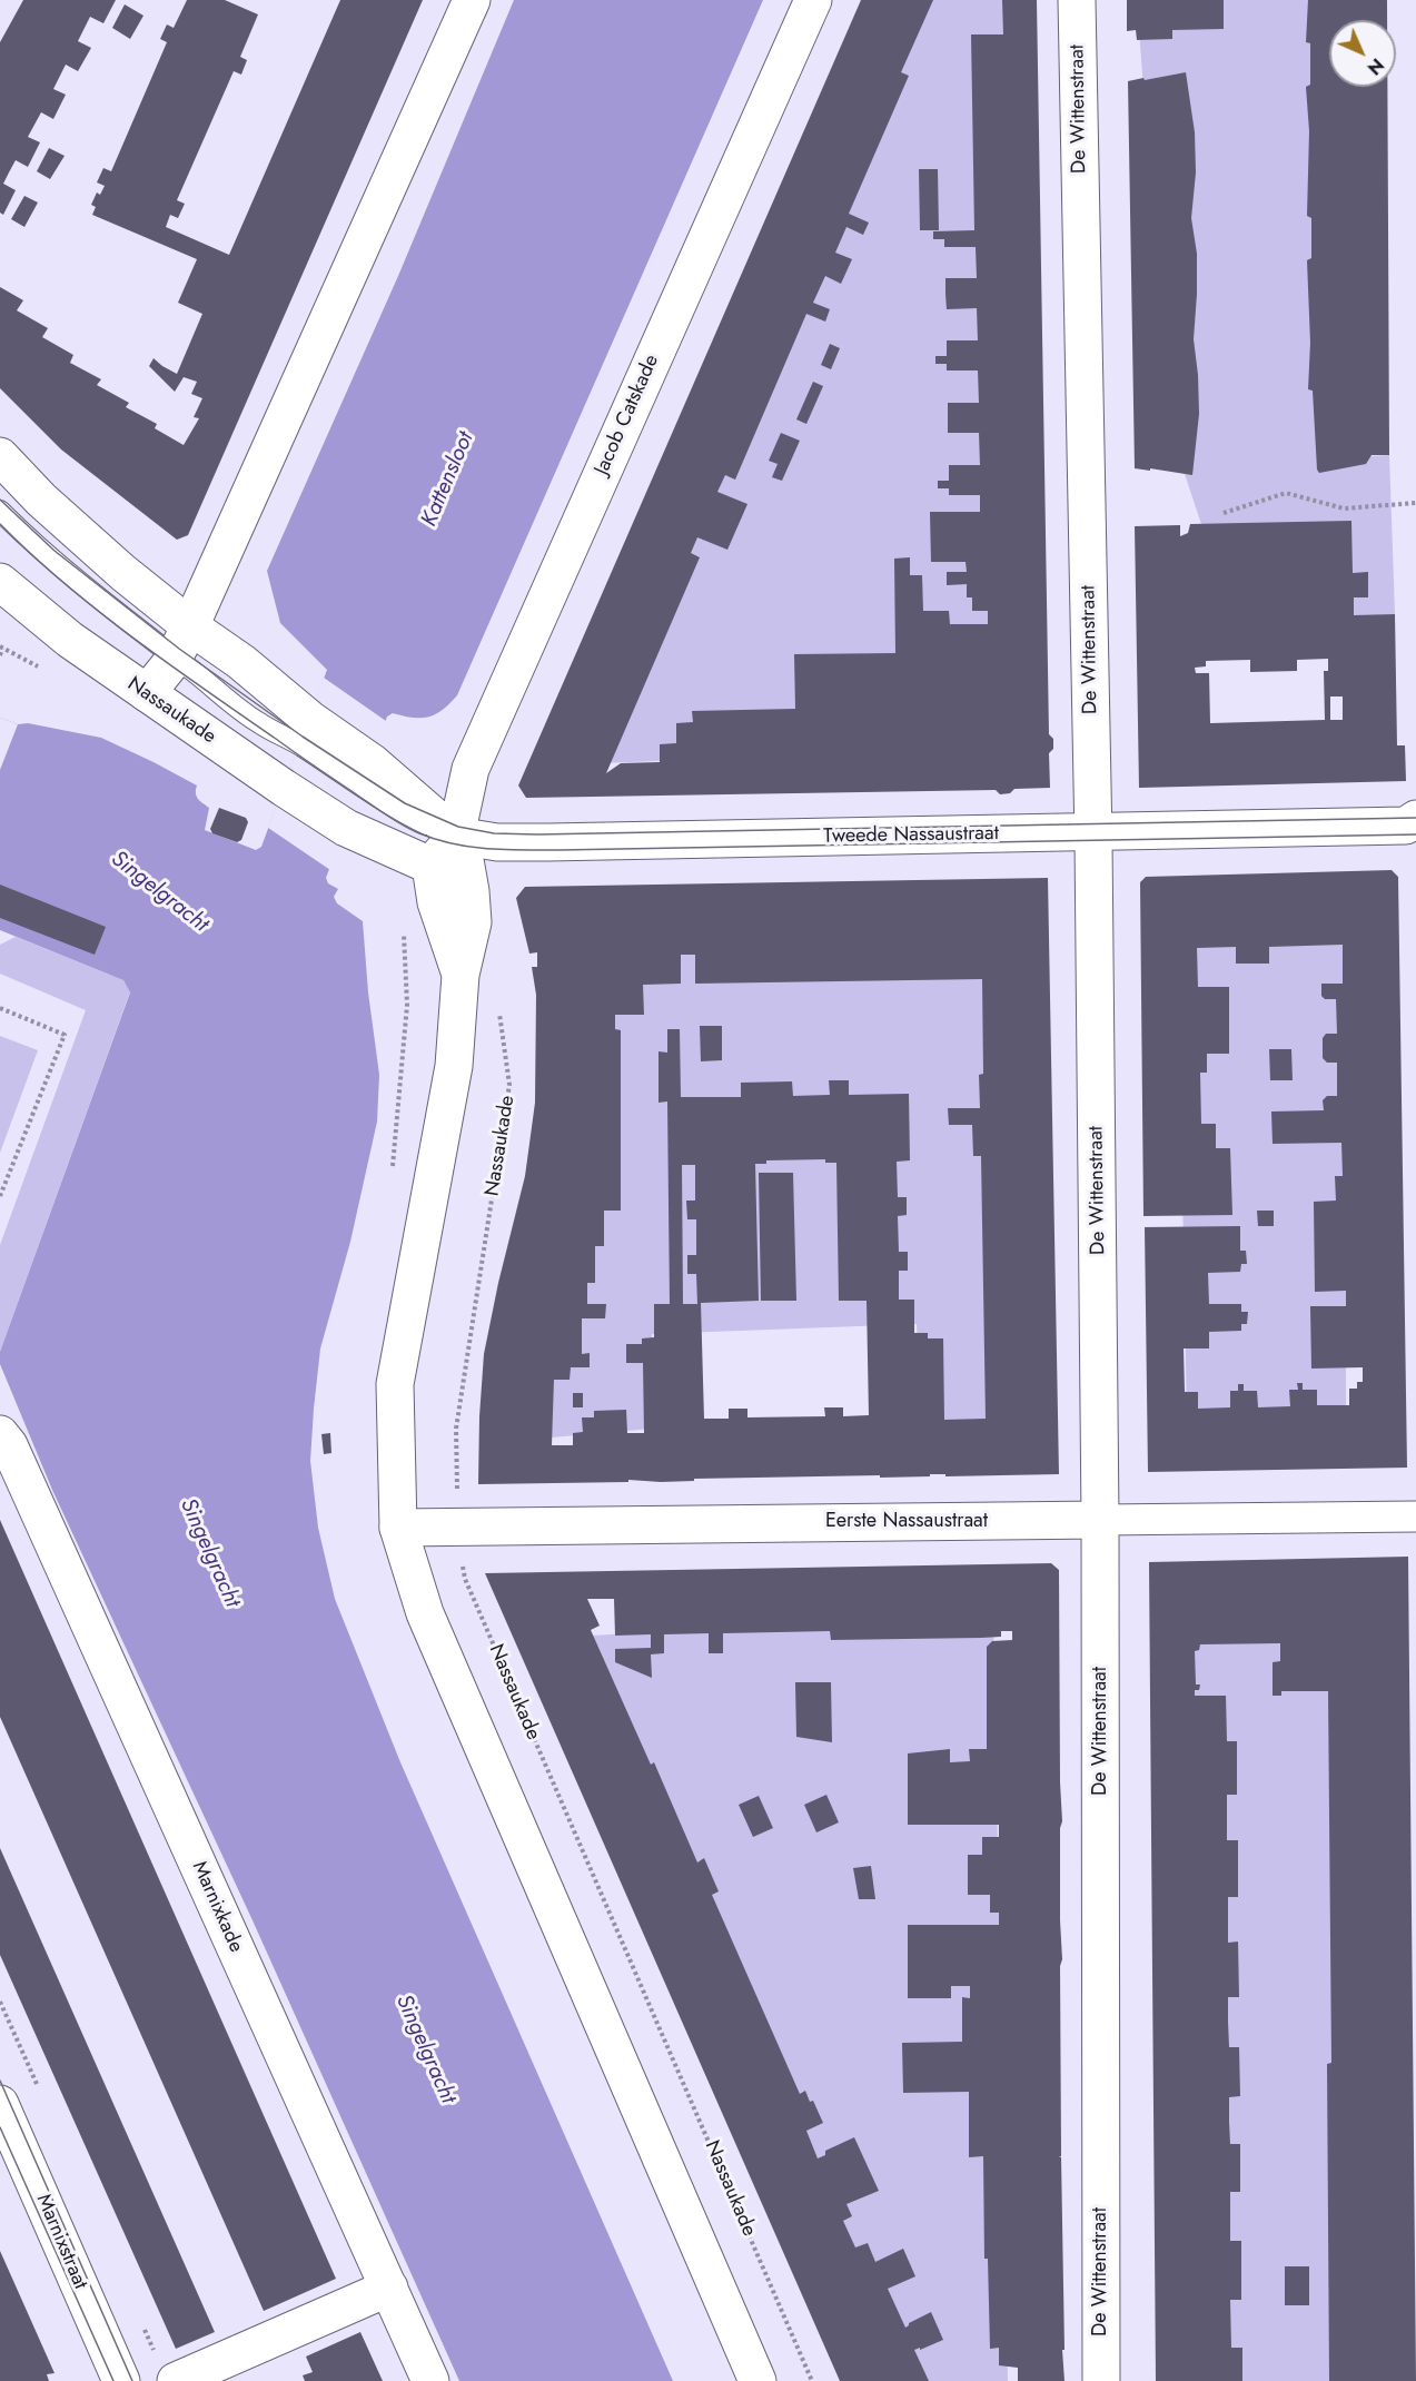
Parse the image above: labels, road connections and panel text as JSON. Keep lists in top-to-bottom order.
{
  "streets": {
    "street": [
      "De Wittenstraat",
      "Jacob Catskade",
      "Nassaukade",
      "Tweede Nassaustraat",
      "Eerste Nassaustraat",
      "Marnixkade",
      "Marnixstraat"
    ]
  },
  "crossings": [
    ["De Wittenstraat", "Tweede Nassaustraat"],
    ["De Wittenstraat", "Eerste Nassaustraat"],
    ["Jacob Catskade", "Nassaukade"],
    ["Jacob Catskade", "Tweede Nassaustraat"],
    ["Nassaukade", "Tweede Nassaustraat"],
    ["Nassaukade", "Eerste Nassaustraat"]
  ],
  "water": ["Kattensloot", "Singelgracht"],
  "north": "bottom right"
}
